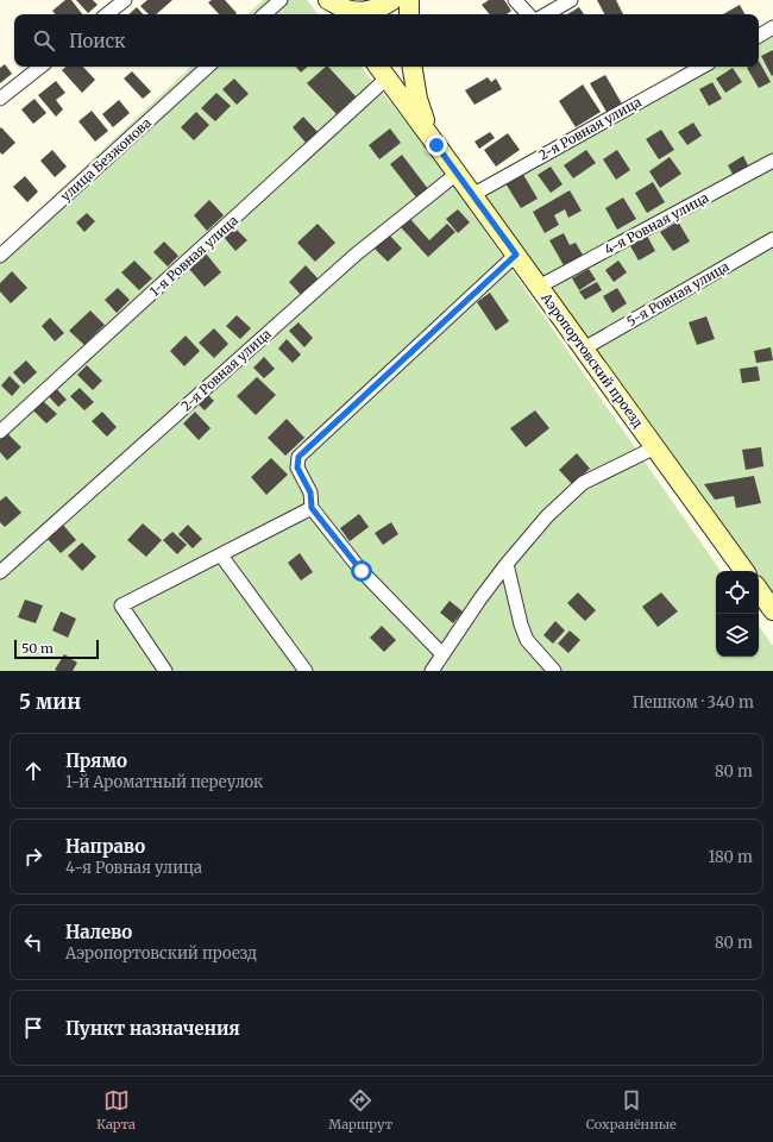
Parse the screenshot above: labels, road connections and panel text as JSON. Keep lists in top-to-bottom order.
{
  "streets": {
    "main road": ["Аэропортовский проезд"],
    "street": [
      "2-я Ровная улица",
      "улица Безжонова",
      "4-я Ровная улица",
      "1-я Ровная улица",
      "5-я Ровная улица"
    ]
  },
  "crossings": [
    ["2-я Ровная улица", "Аэропортовский проезд"],
    ["4-я Ровная улица", "Аэропортовский проезд"],
    ["5-я Ровная улица", "Аэропортовский проезд"]
  ],
  "scale_bar": "50 m",
  "page": {
    "search": "Поиск",
    "scale": "50 m",
    "heading": ["5 мин", "Пешком · 340 m"],
    "list": [
      ["Прямо", "1-й Ароматный переулок", "80 m"],
      ["Направо", "4-я Ровная улица", "180 m"],
      ["Налево", "Аэропортовский проезд", "80 m"],
      "Пункт назначения"
    ],
    "nav": ["Карта", "Маршрут", "Сохранённые"]
  }
}
